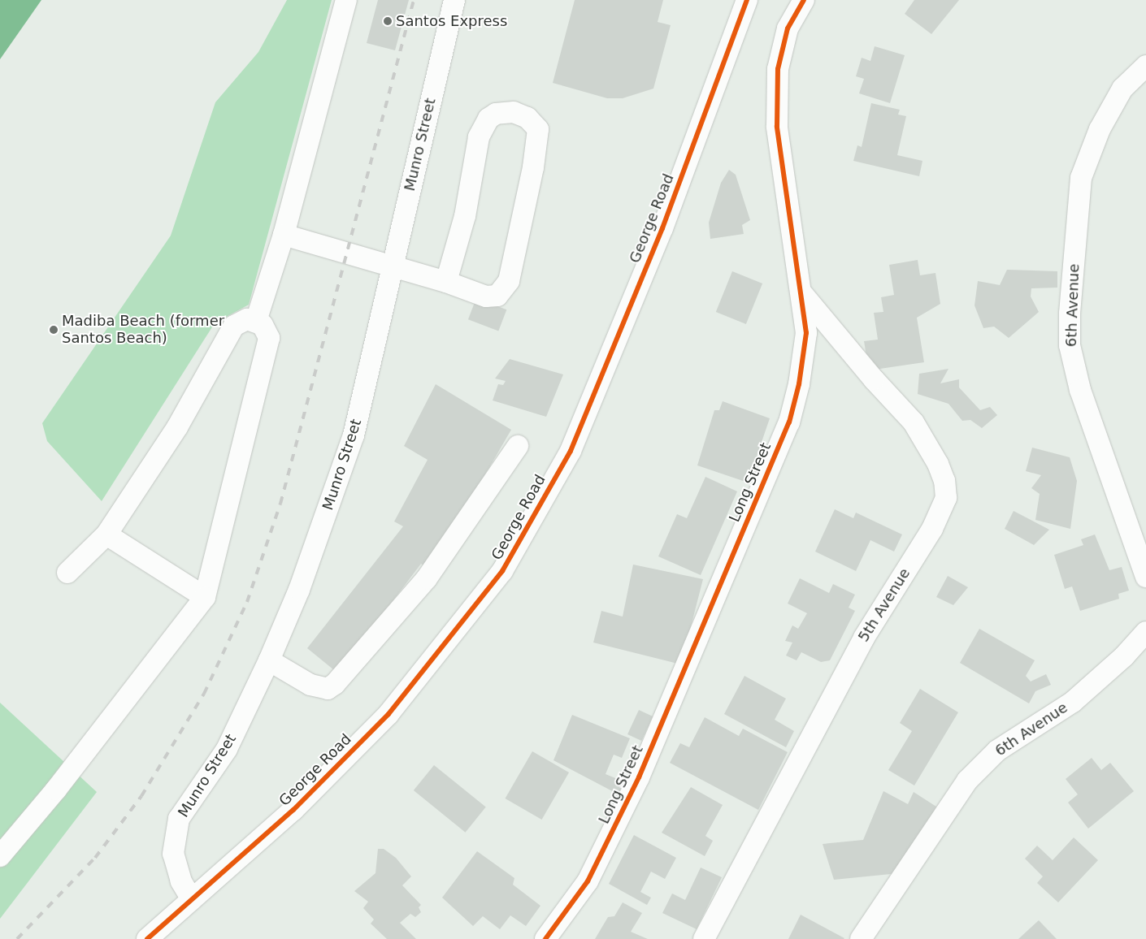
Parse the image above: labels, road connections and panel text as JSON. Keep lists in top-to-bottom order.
{
  "streets": {
    "street": [
      "Munro Street",
      "George Road",
      "6th Avenue",
      "Long Street",
      "5th Avenue"
    ]
  },
  "crossings": [
    ["Munro Street", "George Road"],
    ["Long Street", "5th Avenue"]
  ],
  "places": ["Santos Express", "Madiba Beach (former Santos Beach)"]
}
